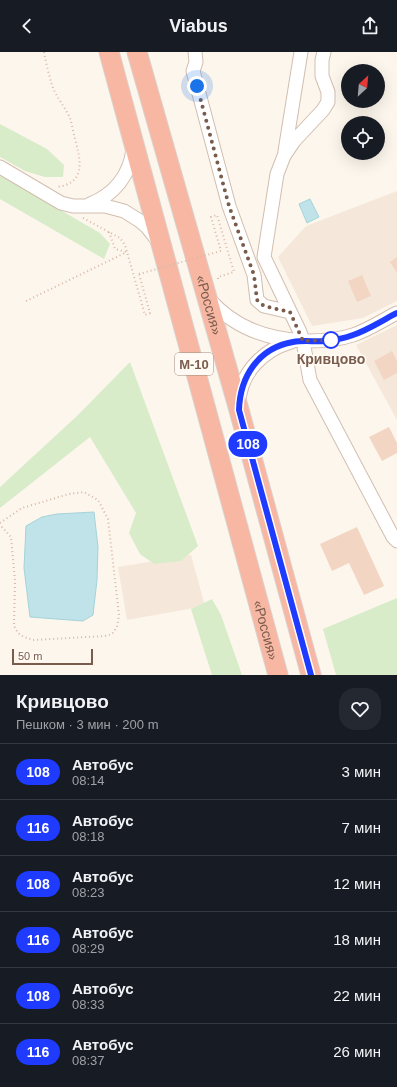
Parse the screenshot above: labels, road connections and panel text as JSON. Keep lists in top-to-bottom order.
{
  "streets": {
    "highway": ["«Россия»", "М-10"]
  },
  "places": ["Кривцово"],
  "lines": ["bus line 108"],
  "scale_bar": "50 m",
  "north": "top right",
  "page": {
    "header": "Viabus",
    "on_map": "108",
    "scale": "50 m",
    "heading": ["Кривцово", "Пешком · 3 мин · 200 m"],
    "list": [
      {
        "mark": "108",
        "name": "Автобус",
        "note": "08:14",
        "value": "3 мин"
      },
      {
        "mark": "116",
        "name": "Автобус",
        "note": "08:18",
        "value": "7 мин"
      },
      {
        "mark": "108",
        "name": "Автобус",
        "note": "08:23",
        "value": "12 мин"
      },
      {
        "mark": "116",
        "name": "Автобус",
        "note": "08:29",
        "value": "18 мин"
      },
      {
        "mark": "108",
        "name": "Автобус",
        "note": "08:33",
        "value": "22 мин"
      },
      {
        "mark": "116",
        "name": "Автобус",
        "note": "08:37",
        "value": "26 мин"
      }
    ]
  }
}
